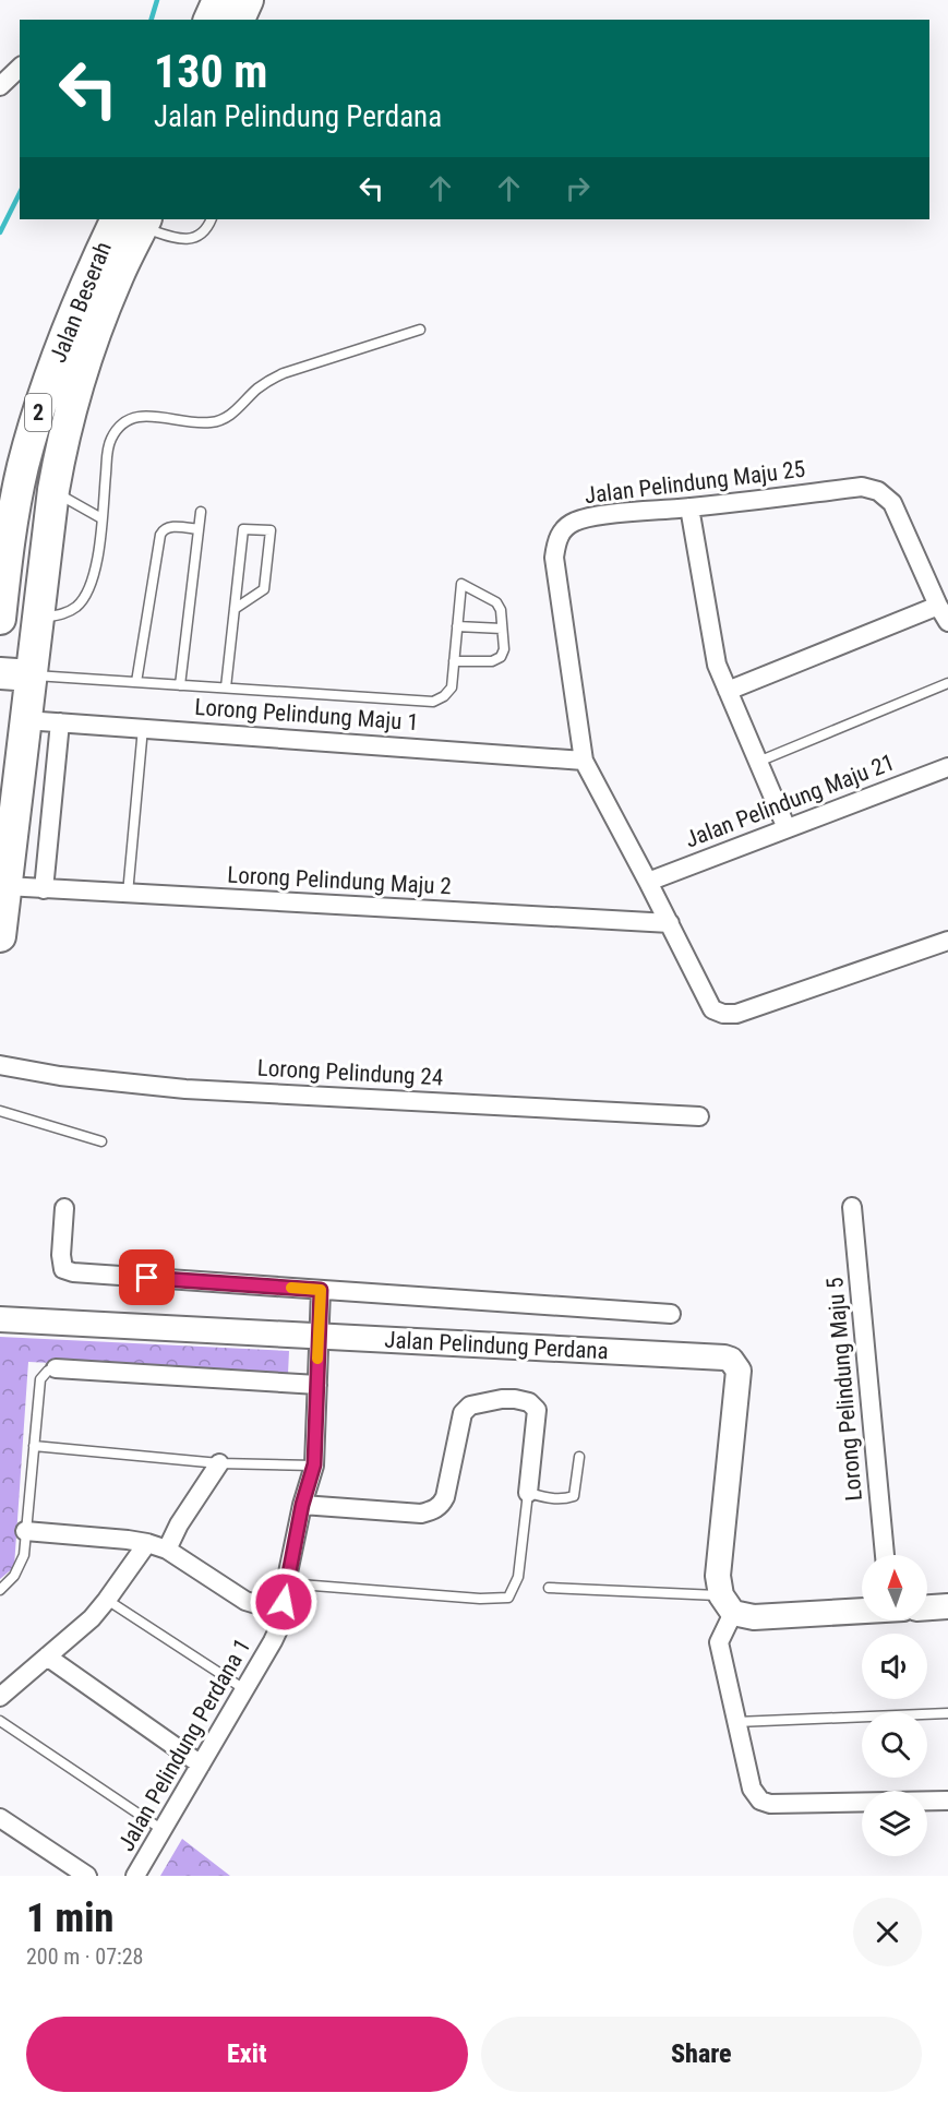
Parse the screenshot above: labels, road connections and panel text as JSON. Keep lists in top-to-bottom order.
{
  "streets": {
    "highway": ["Jalan Beserah", "2"],
    "street": [
      "Jalan Pelindung Maju 25",
      "Lorong Pelindung Maju 1",
      "Jalan Pelindung Maju 21",
      "Lorong Pelindung Maju 2",
      "Lorong Pelindung 24",
      "Jalan Pelindung Perdana",
      "Lorong Pelindung Maju 5",
      "Jalan Pelindung Perdana 1"
    ]
  },
  "crossings": [
    ["Jalan Beserah", "2"],
    ["2", "Lorong Pelindung Maju 1"],
    ["2", "Lorong Pelindung Maju 2"],
    ["Jalan Pelindung Maju 25", "Lorong Pelindung Maju 1"],
    ["Jalan Pelindung Maju 25", "Jalan Pelindung Maju 21"],
    ["Jalan Pelindung Maju 25", "Lorong Pelindung Maju 2"],
    ["Jalan Pelindung Perdana", "Jalan Pelindung Perdana 1"]
  ],
  "north": "top",
  "page": {
    "turn": ["130 m", "Jalan Pelindung Perdana"],
    "heading": ["1 min", "200 m · 07:28"],
    "buttons": ["Exit", "Share"]
  }
}
